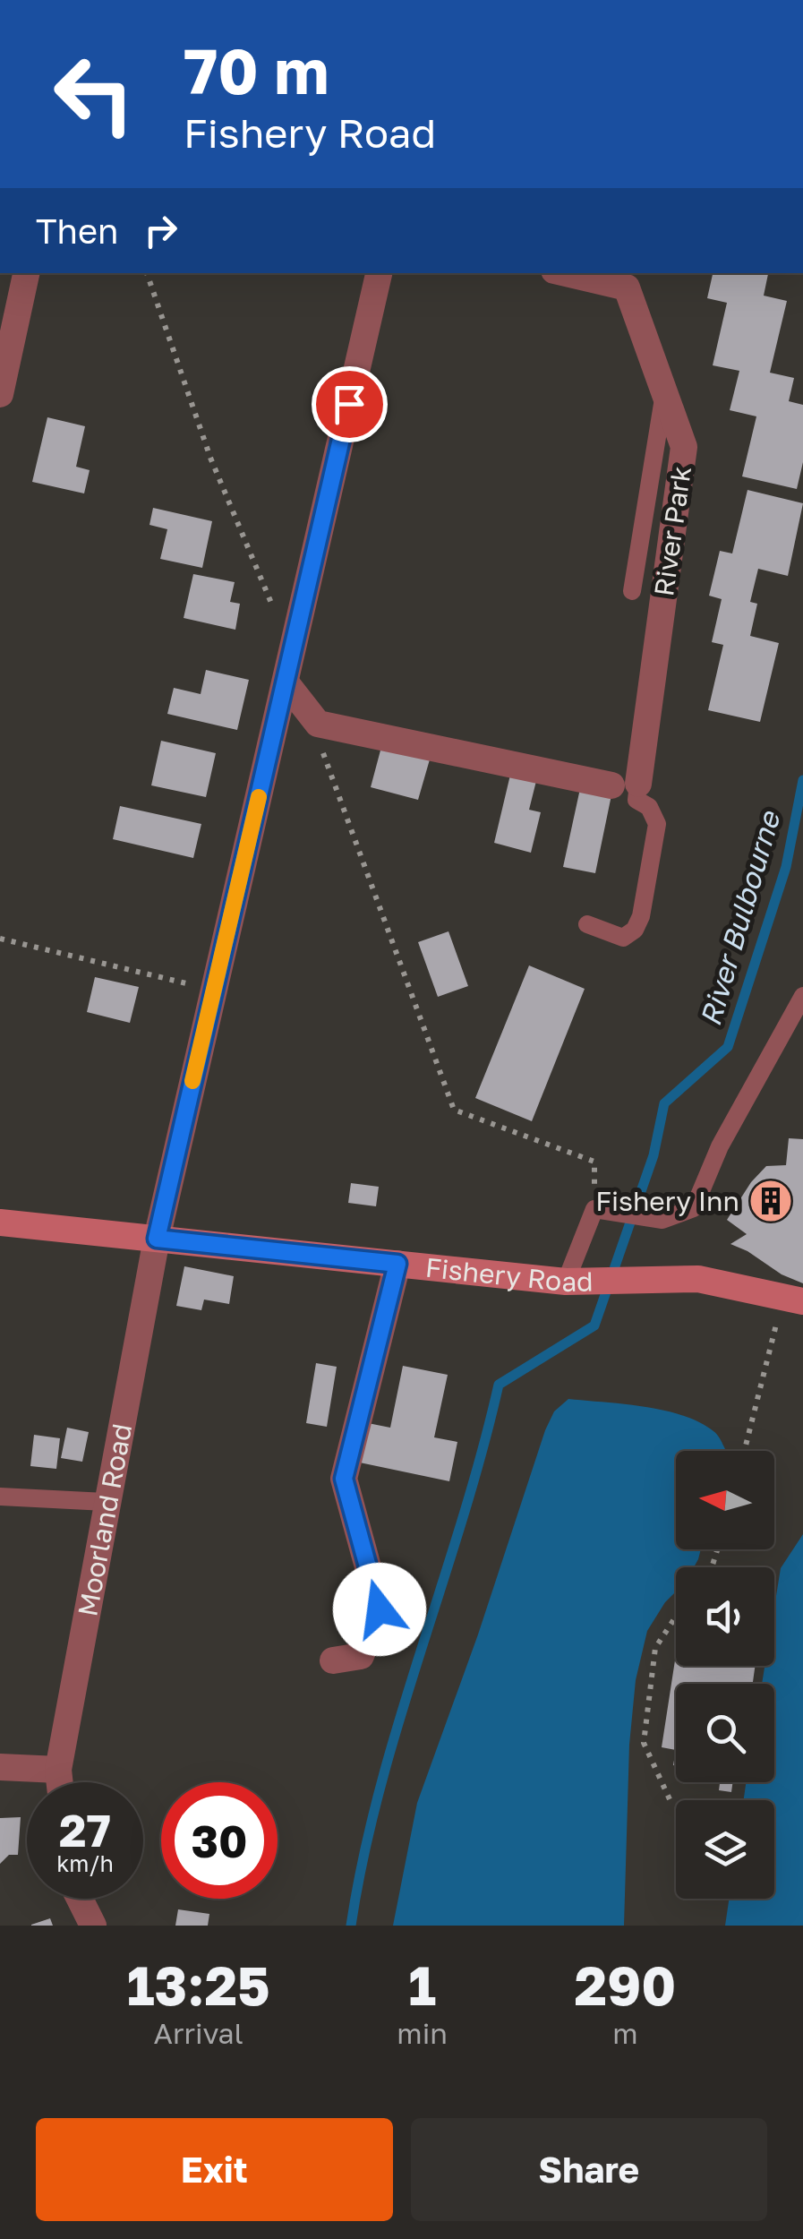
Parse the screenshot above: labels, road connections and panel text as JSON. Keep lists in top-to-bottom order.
{
  "streets": {
    "street": ["River Park", "Fishery Road", "Moorland Road"]
  },
  "crossings": [
    ["Fishery Road", "Moorland Road"]
  ],
  "water": ["River Bulbourne"],
  "places": {
    "building": ["Fishery Inn"]
  },
  "north": "left",
  "page": {
    "turn": ["70 m", "Fishery Road"],
    "then": "Then",
    "speed": "27 km/h",
    "limit": "30",
    "eta": [
      "13:25",
      "Arrival",
      "1",
      "min",
      "290",
      "m"
    ],
    "buttons": ["Exit", "Share"]
  }
}
